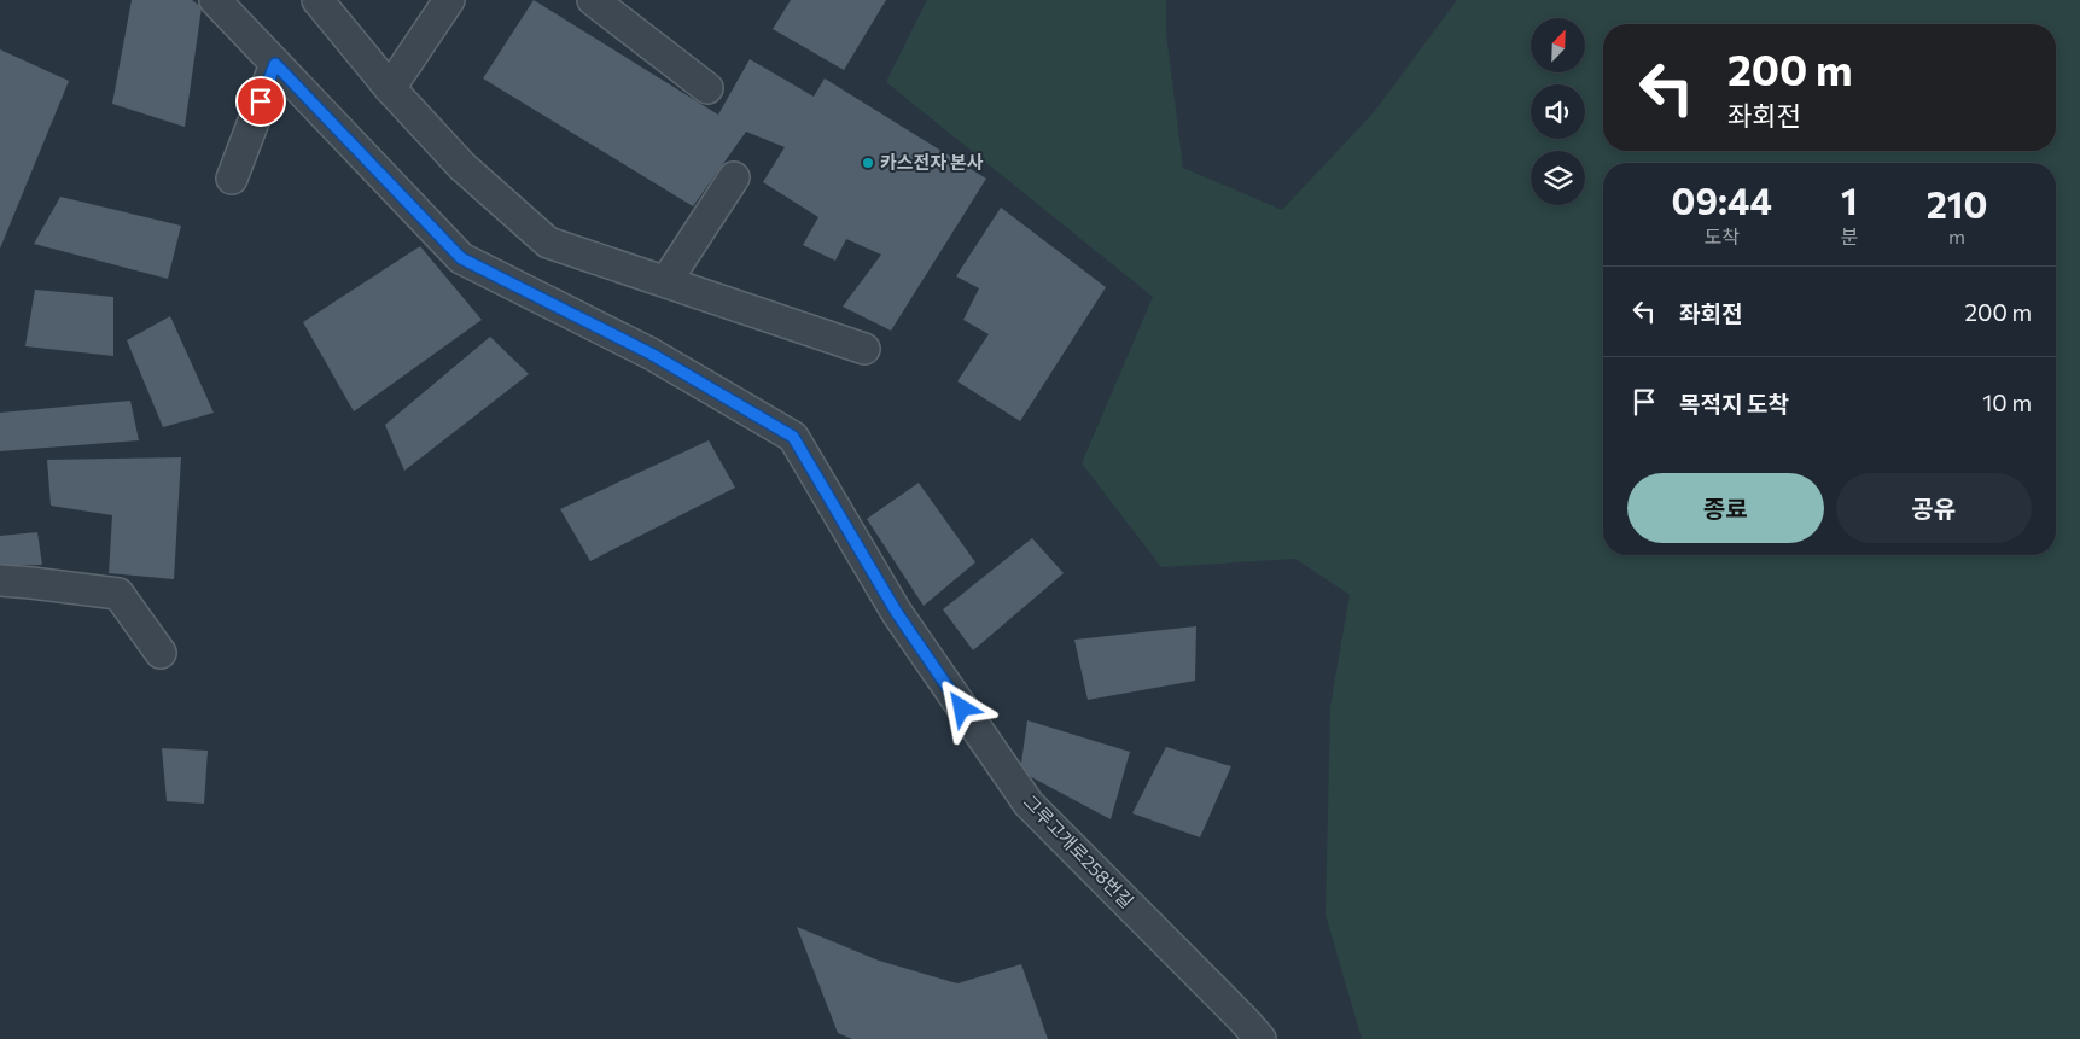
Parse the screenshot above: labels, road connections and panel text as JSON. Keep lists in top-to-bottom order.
{
  "streets": {
    "street": ["그루고개로258번길"]
  },
  "places": ["카스전자 본사"],
  "north": "top right",
  "page": {
    "turn": ["200 m", "좌회전"],
    "eta": [
      "09:44",
      "도착",
      "1",
      "분",
      "210",
      "m"
    ],
    "list": [
      {
        "name": "좌회전",
        "value": "200 m"
      },
      {
        "name": "목적지 도착",
        "value": "10 m"
      }
    ],
    "buttons": ["종료", "공유"]
  }
}
